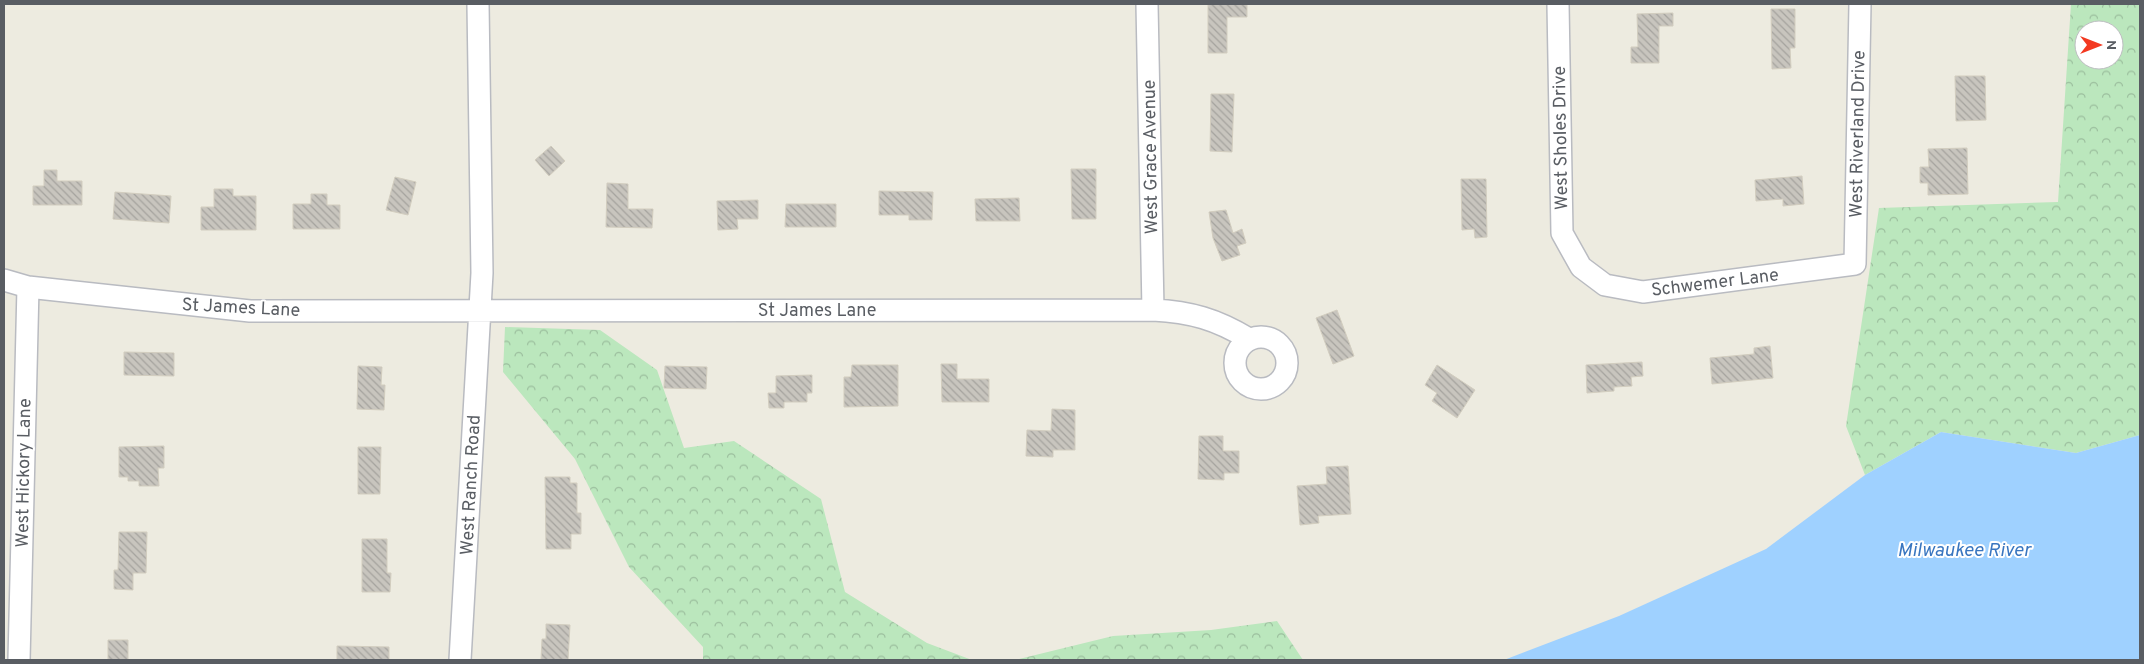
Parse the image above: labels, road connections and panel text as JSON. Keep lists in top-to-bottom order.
{
  "streets": {
    "street": [
      "West Riverland Drive",
      "West Sholes Drive",
      "West Grace Avenue",
      "Schwemer Lane",
      "St James Lane",
      "West Hickory Lane",
      "West Ranch Road"
    ]
  },
  "crossings": [
    ["West Riverland Drive", "Schwemer Lane"],
    ["West Sholes Drive", "Schwemer Lane"],
    ["West Grace Avenue", "St James Lane"],
    ["St James Lane", "West Hickory Lane"],
    ["St James Lane", "West Ranch Road"]
  ],
  "water": ["Milwaukee River"],
  "north": "right"
}
